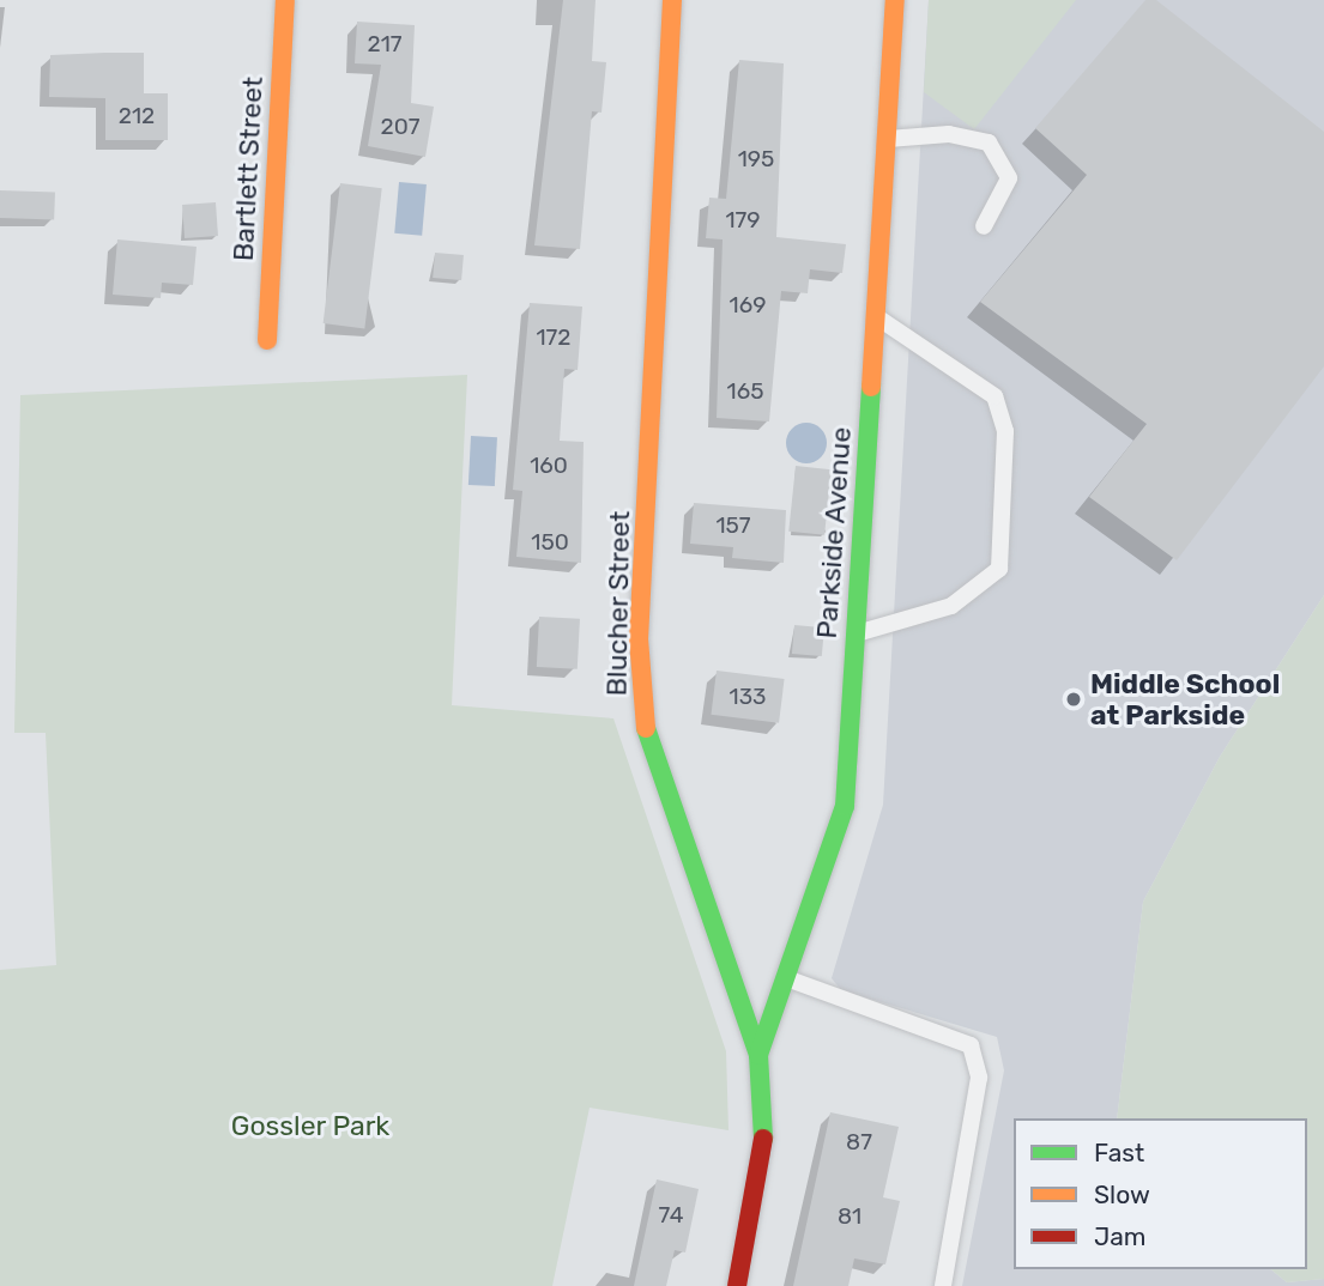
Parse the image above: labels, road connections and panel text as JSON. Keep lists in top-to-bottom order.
{
  "streets": {
    "street": ["Bartlett Street", "Parkside Avenue", "Blucher Street"]
  },
  "crossings": [
    ["Parkside Avenue", "Blucher Street"]
  ],
  "parks": ["Gossler Park"],
  "places": ["Middle School at Parkside"],
  "house_numbers": [
    "217",
    "212",
    "207",
    "195",
    "179",
    "169",
    "172",
    "165",
    "160",
    "157",
    "150",
    "133",
    "87",
    "74",
    "81"
  ],
  "legend": ["Fast", "Slow", "Jam"]
}
